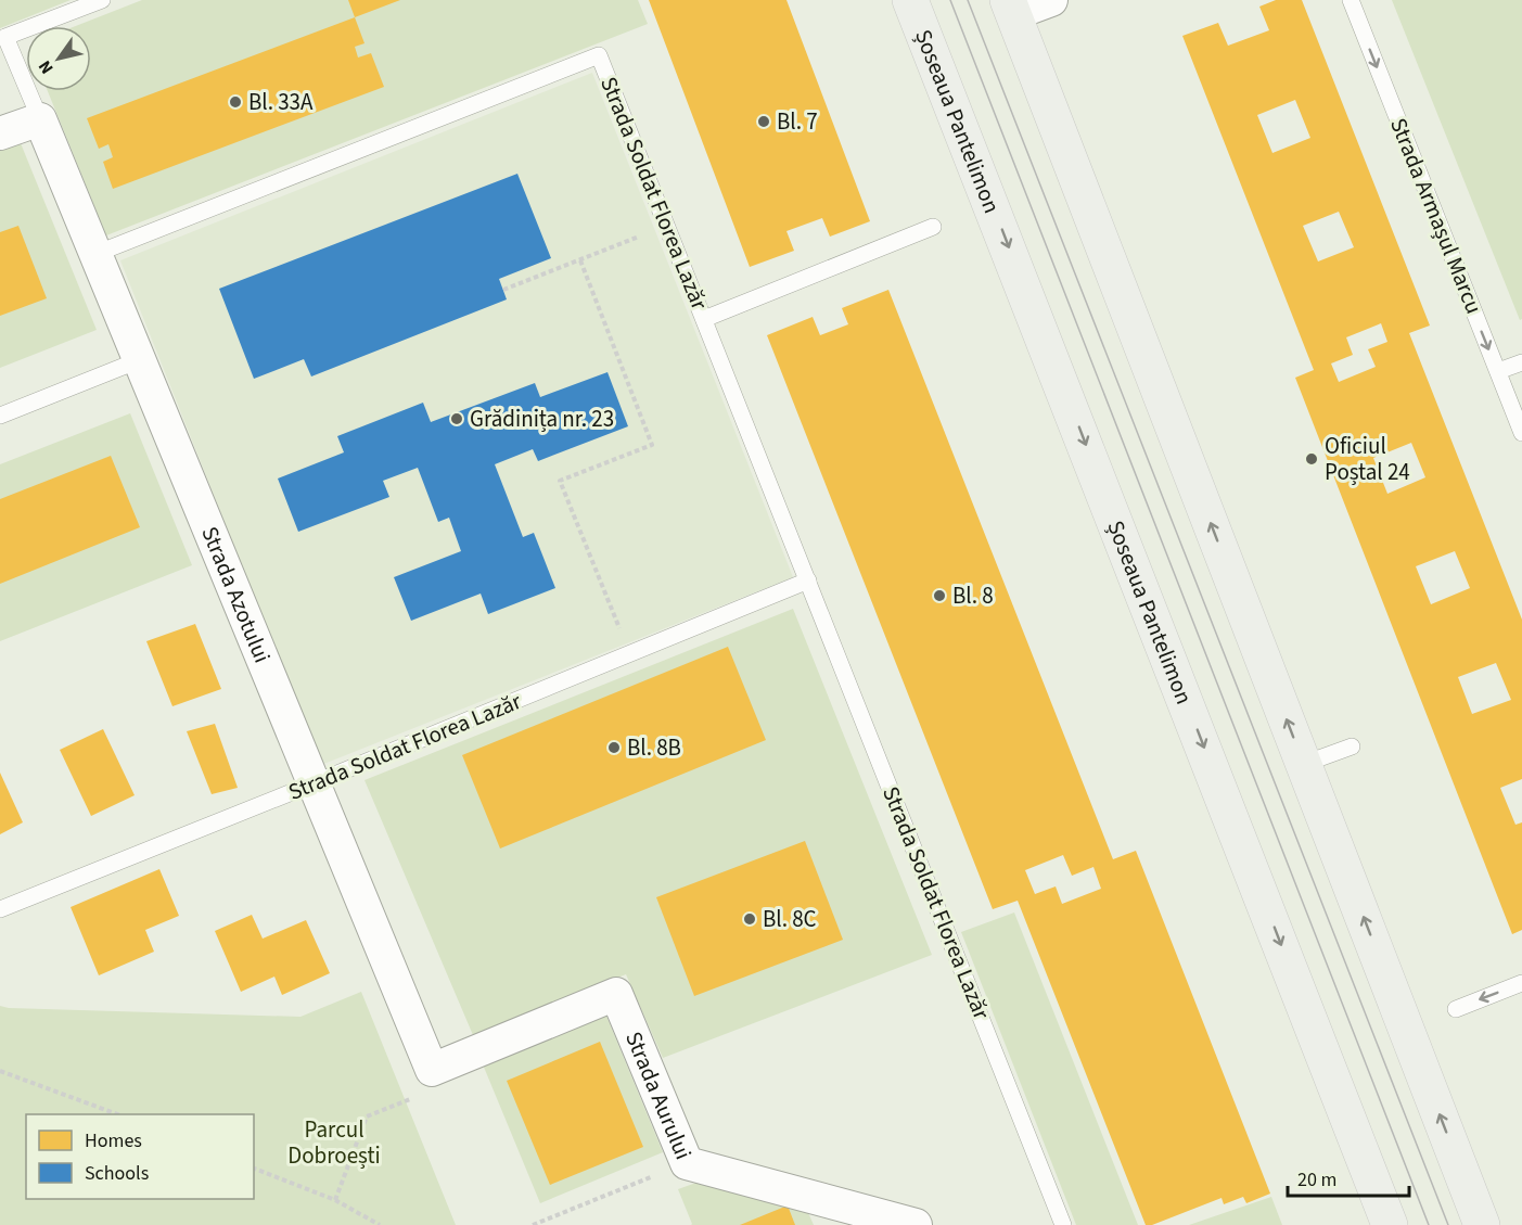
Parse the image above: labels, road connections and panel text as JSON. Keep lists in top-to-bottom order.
{
  "streets": {
    "main road": ["Șoseaua Pantelimon"],
    "street": ["Strada Azotului", "Strada Aurului"],
    "lane": ["Strada Soldat Florea Lazăr", "Strada Armașul Marcu"]
  },
  "crossings": [
    ["Strada Soldat Florea Lazăr", "Strada Azotului"],
    ["Strada Azotului", "Strada Aurului"]
  ],
  "one_way": ["Strada Armașul Marcu"],
  "parks": ["Parcul Dobroești"],
  "places": [
    "Bl. 33A",
    "Bl. 7",
    "Grădinița nr. 23",
    "Oficiul Poștal 24",
    "Bl. 8",
    "Bl. 8B",
    "Bl. 8C"
  ],
  "legend": ["Homes", "Schools"],
  "scale_bar": "20 m",
  "north": "bottom left"
}
